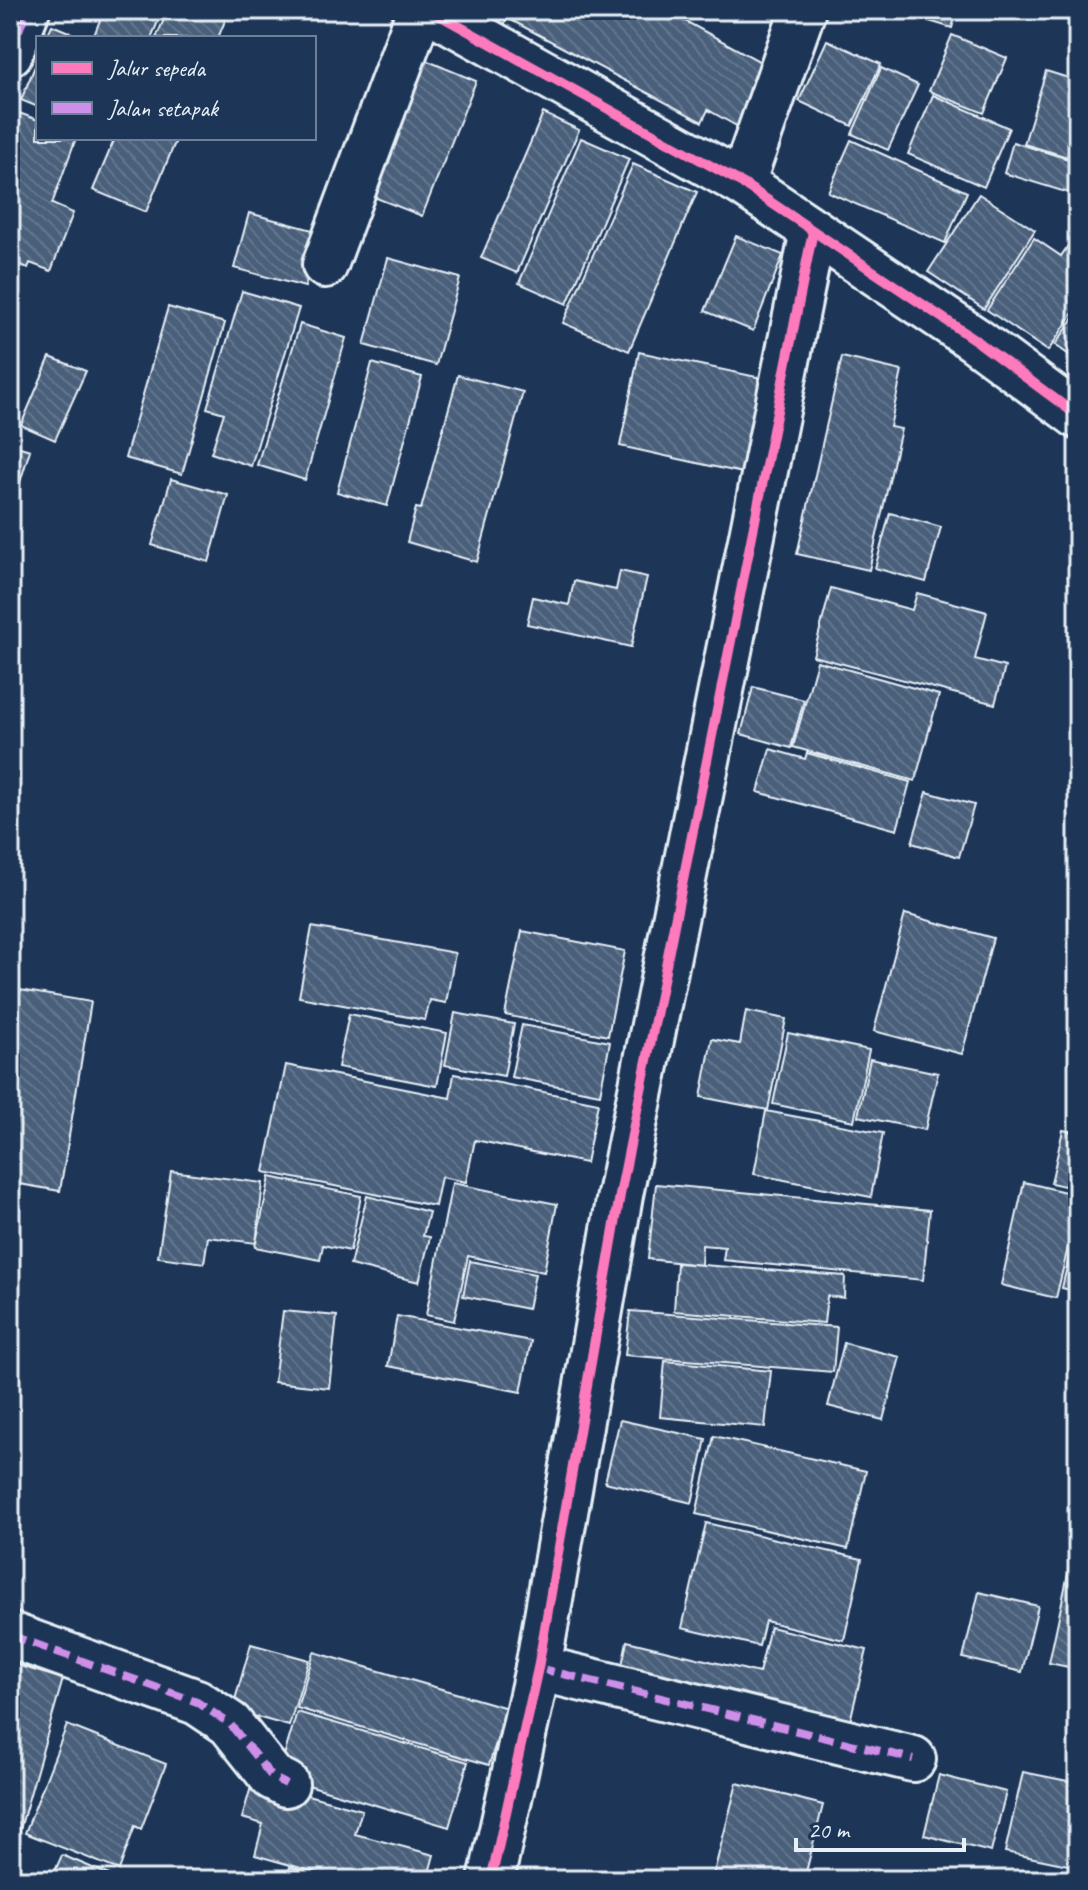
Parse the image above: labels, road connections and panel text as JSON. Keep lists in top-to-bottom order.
{
  "legend": ["Jalur sepeda", "Jalan setapak"],
  "scale_bar": "20 m"
}
